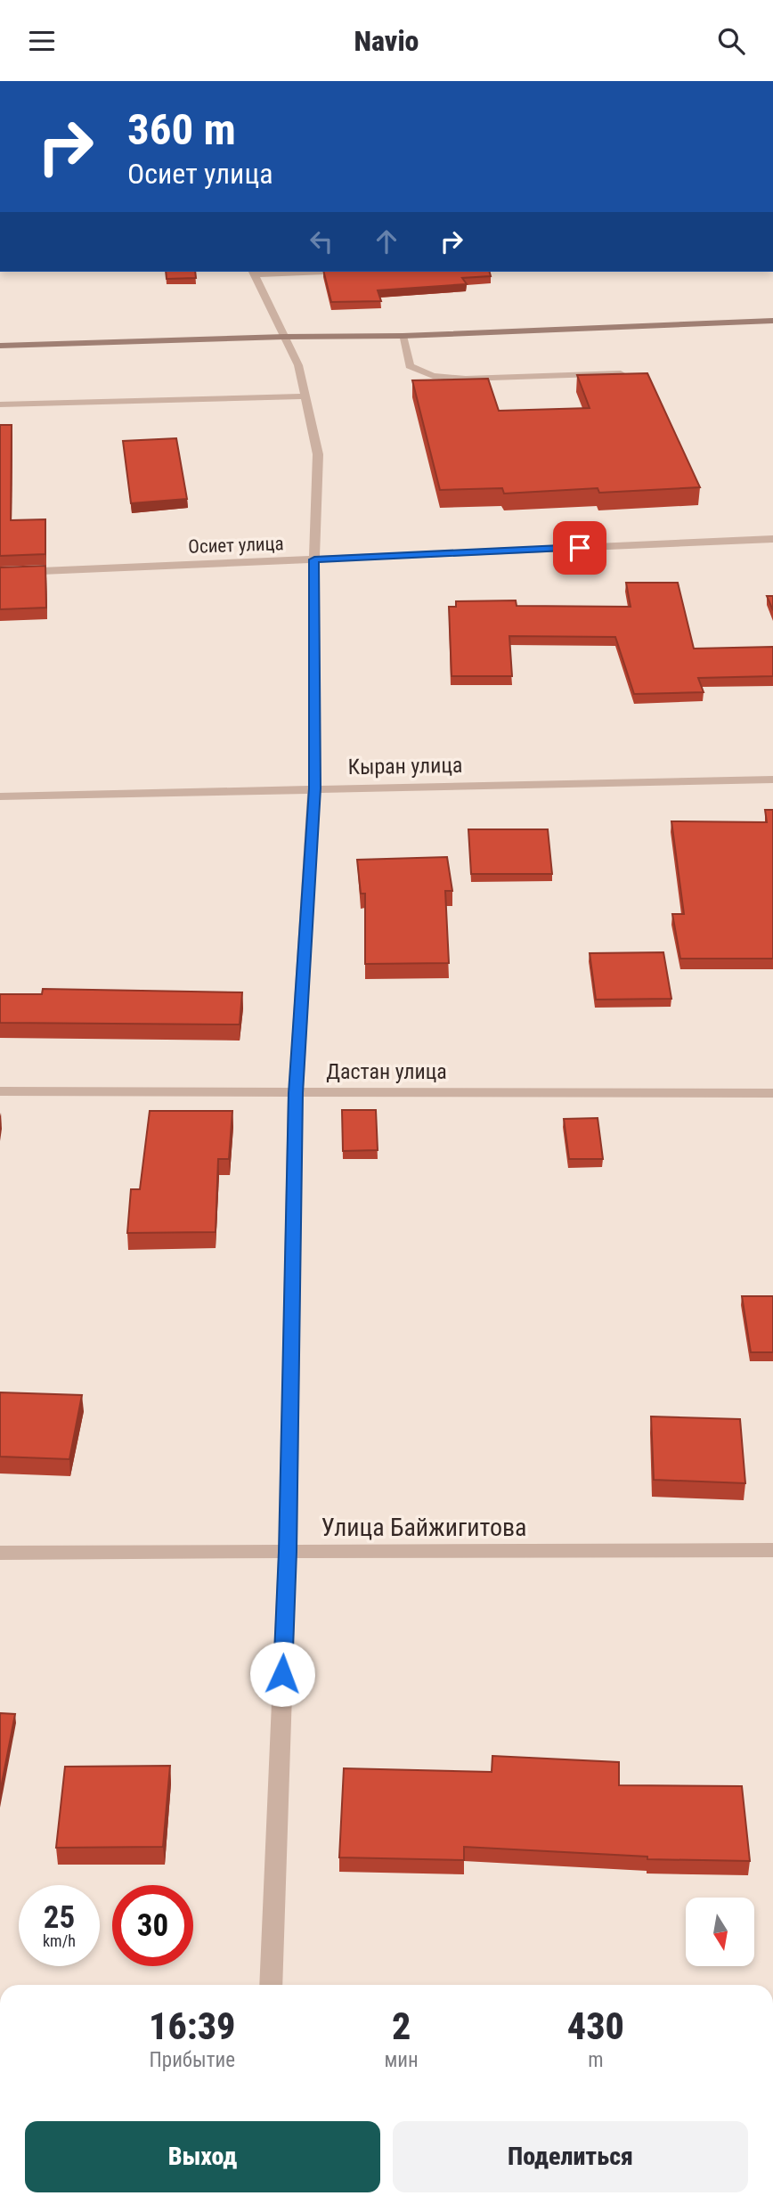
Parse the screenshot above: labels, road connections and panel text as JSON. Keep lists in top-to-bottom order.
{
  "streets": {
    "street": [
      "Осиет улица",
      "Кыран улица",
      "Дастан улица",
      "Улица Байжигитова"
    ]
  },
  "north": "bottom",
  "page": {
    "header": "Navio",
    "turn": ["360 m", "Осиет улица"],
    "speed": "25 km/h",
    "limit": "30",
    "eta": [
      "16:39",
      "Прибытие",
      "2",
      "мин",
      "430",
      "m"
    ],
    "buttons": ["Выход", "Поделиться"]
  }
}
